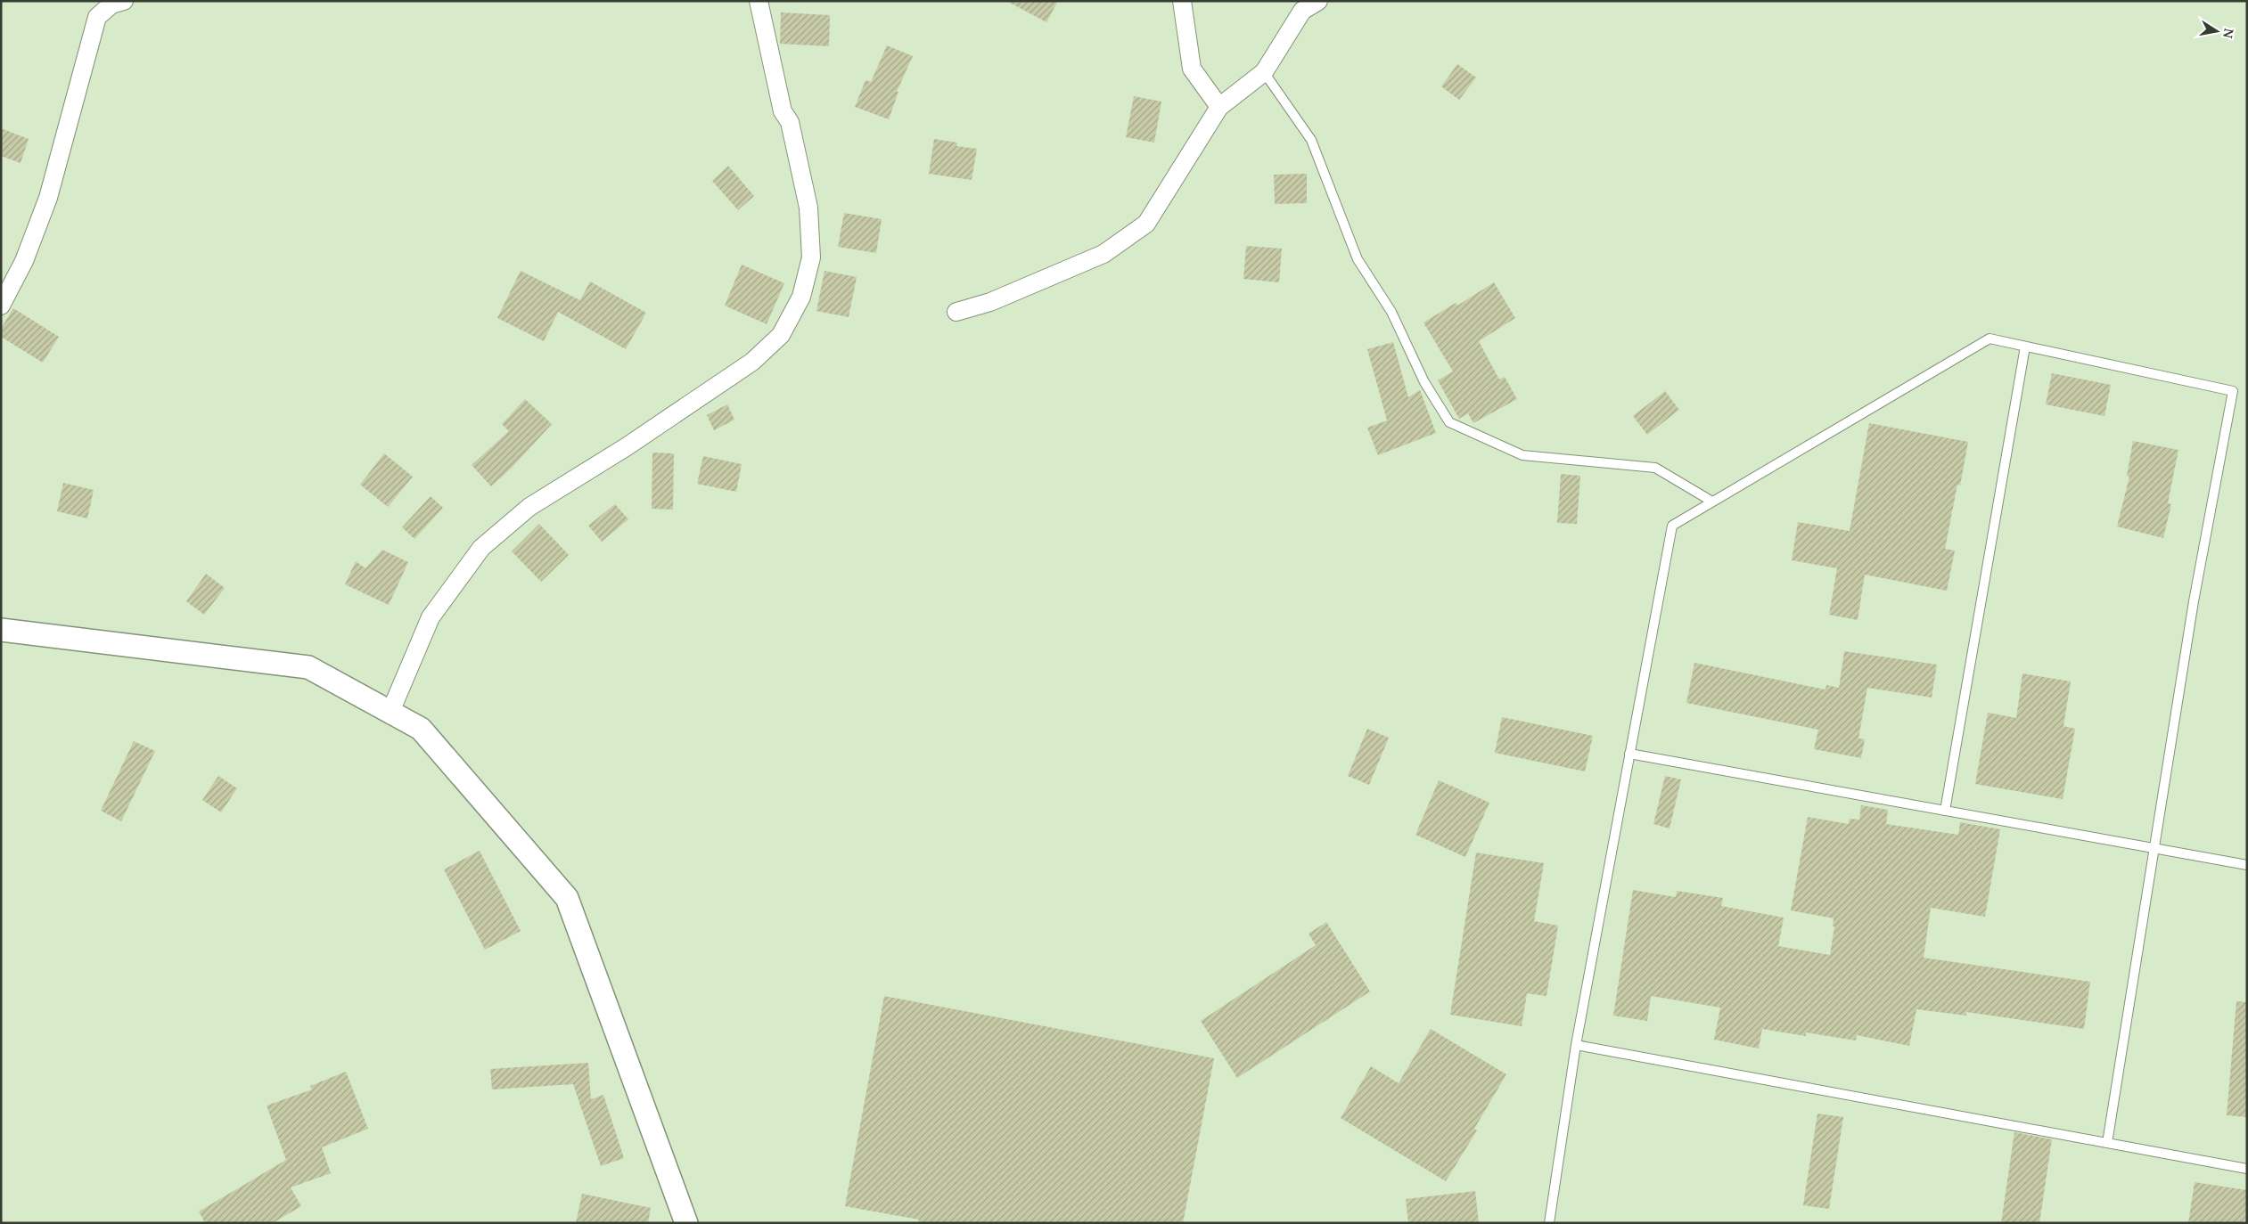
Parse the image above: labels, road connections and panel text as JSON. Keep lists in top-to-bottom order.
{
  "north": "right"
}
